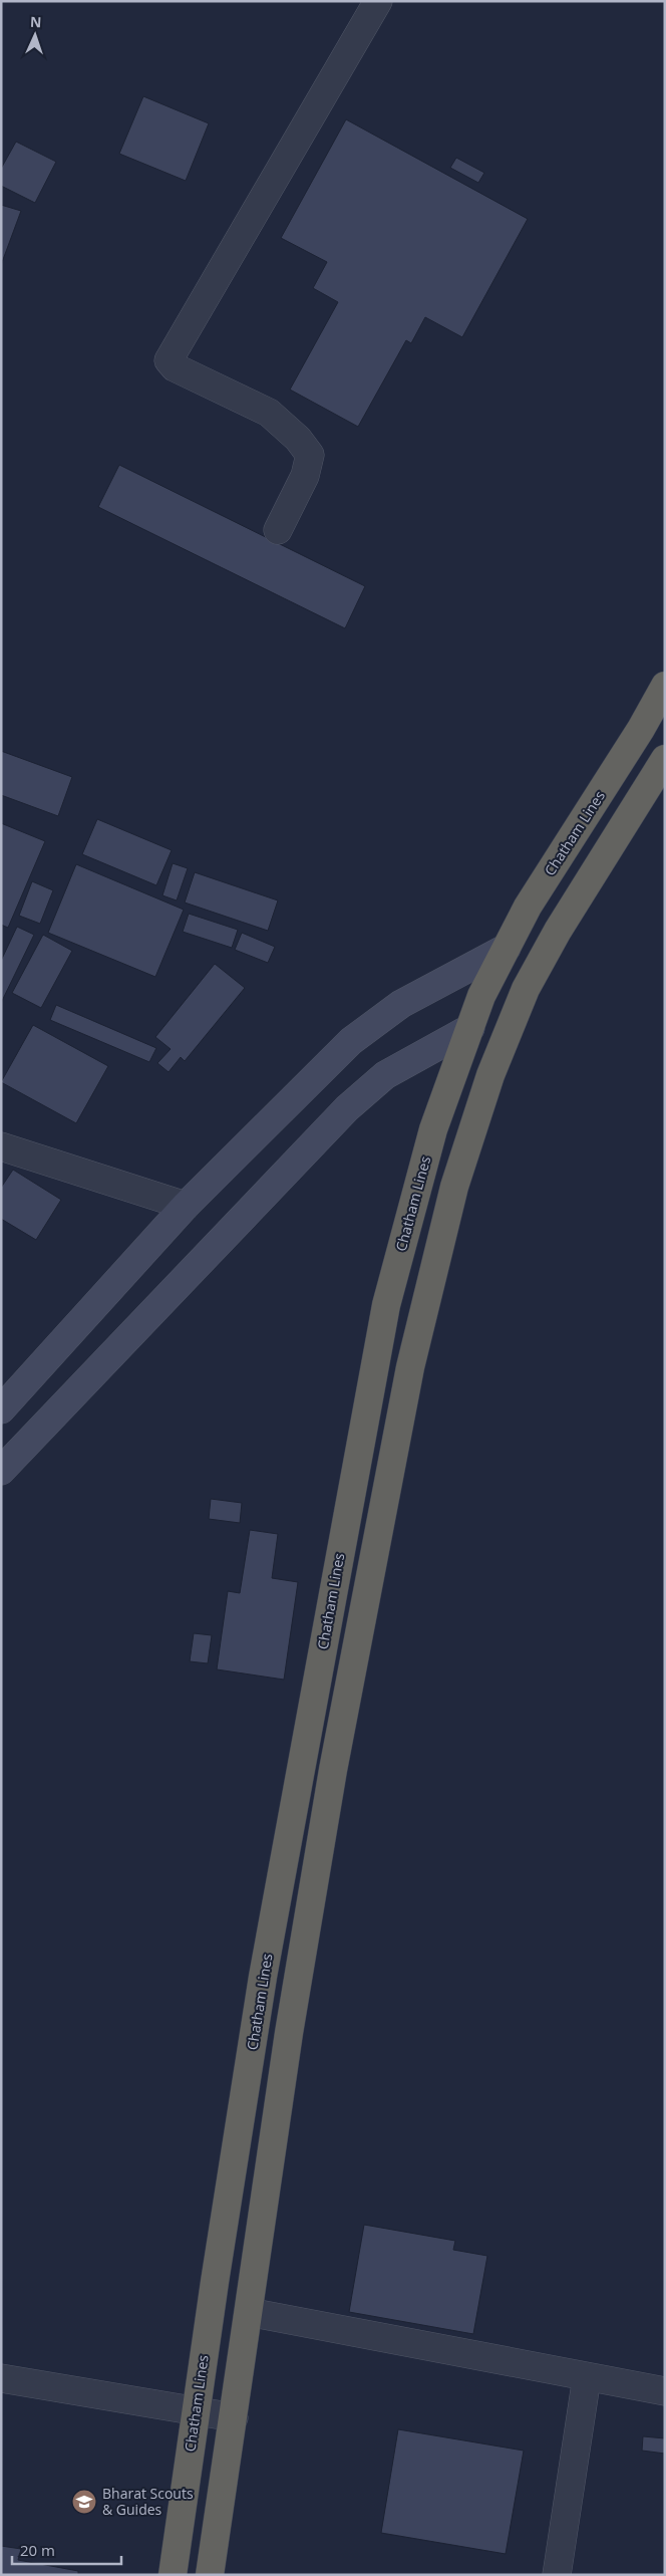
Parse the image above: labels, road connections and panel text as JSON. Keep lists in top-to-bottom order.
{
  "streets": {
    "highway": ["Chatham Lines"]
  },
  "places": {
    "school or university": ["Bharat Scouts & Guides"]
  },
  "scale_bar": "20 m",
  "north": "top"
}
